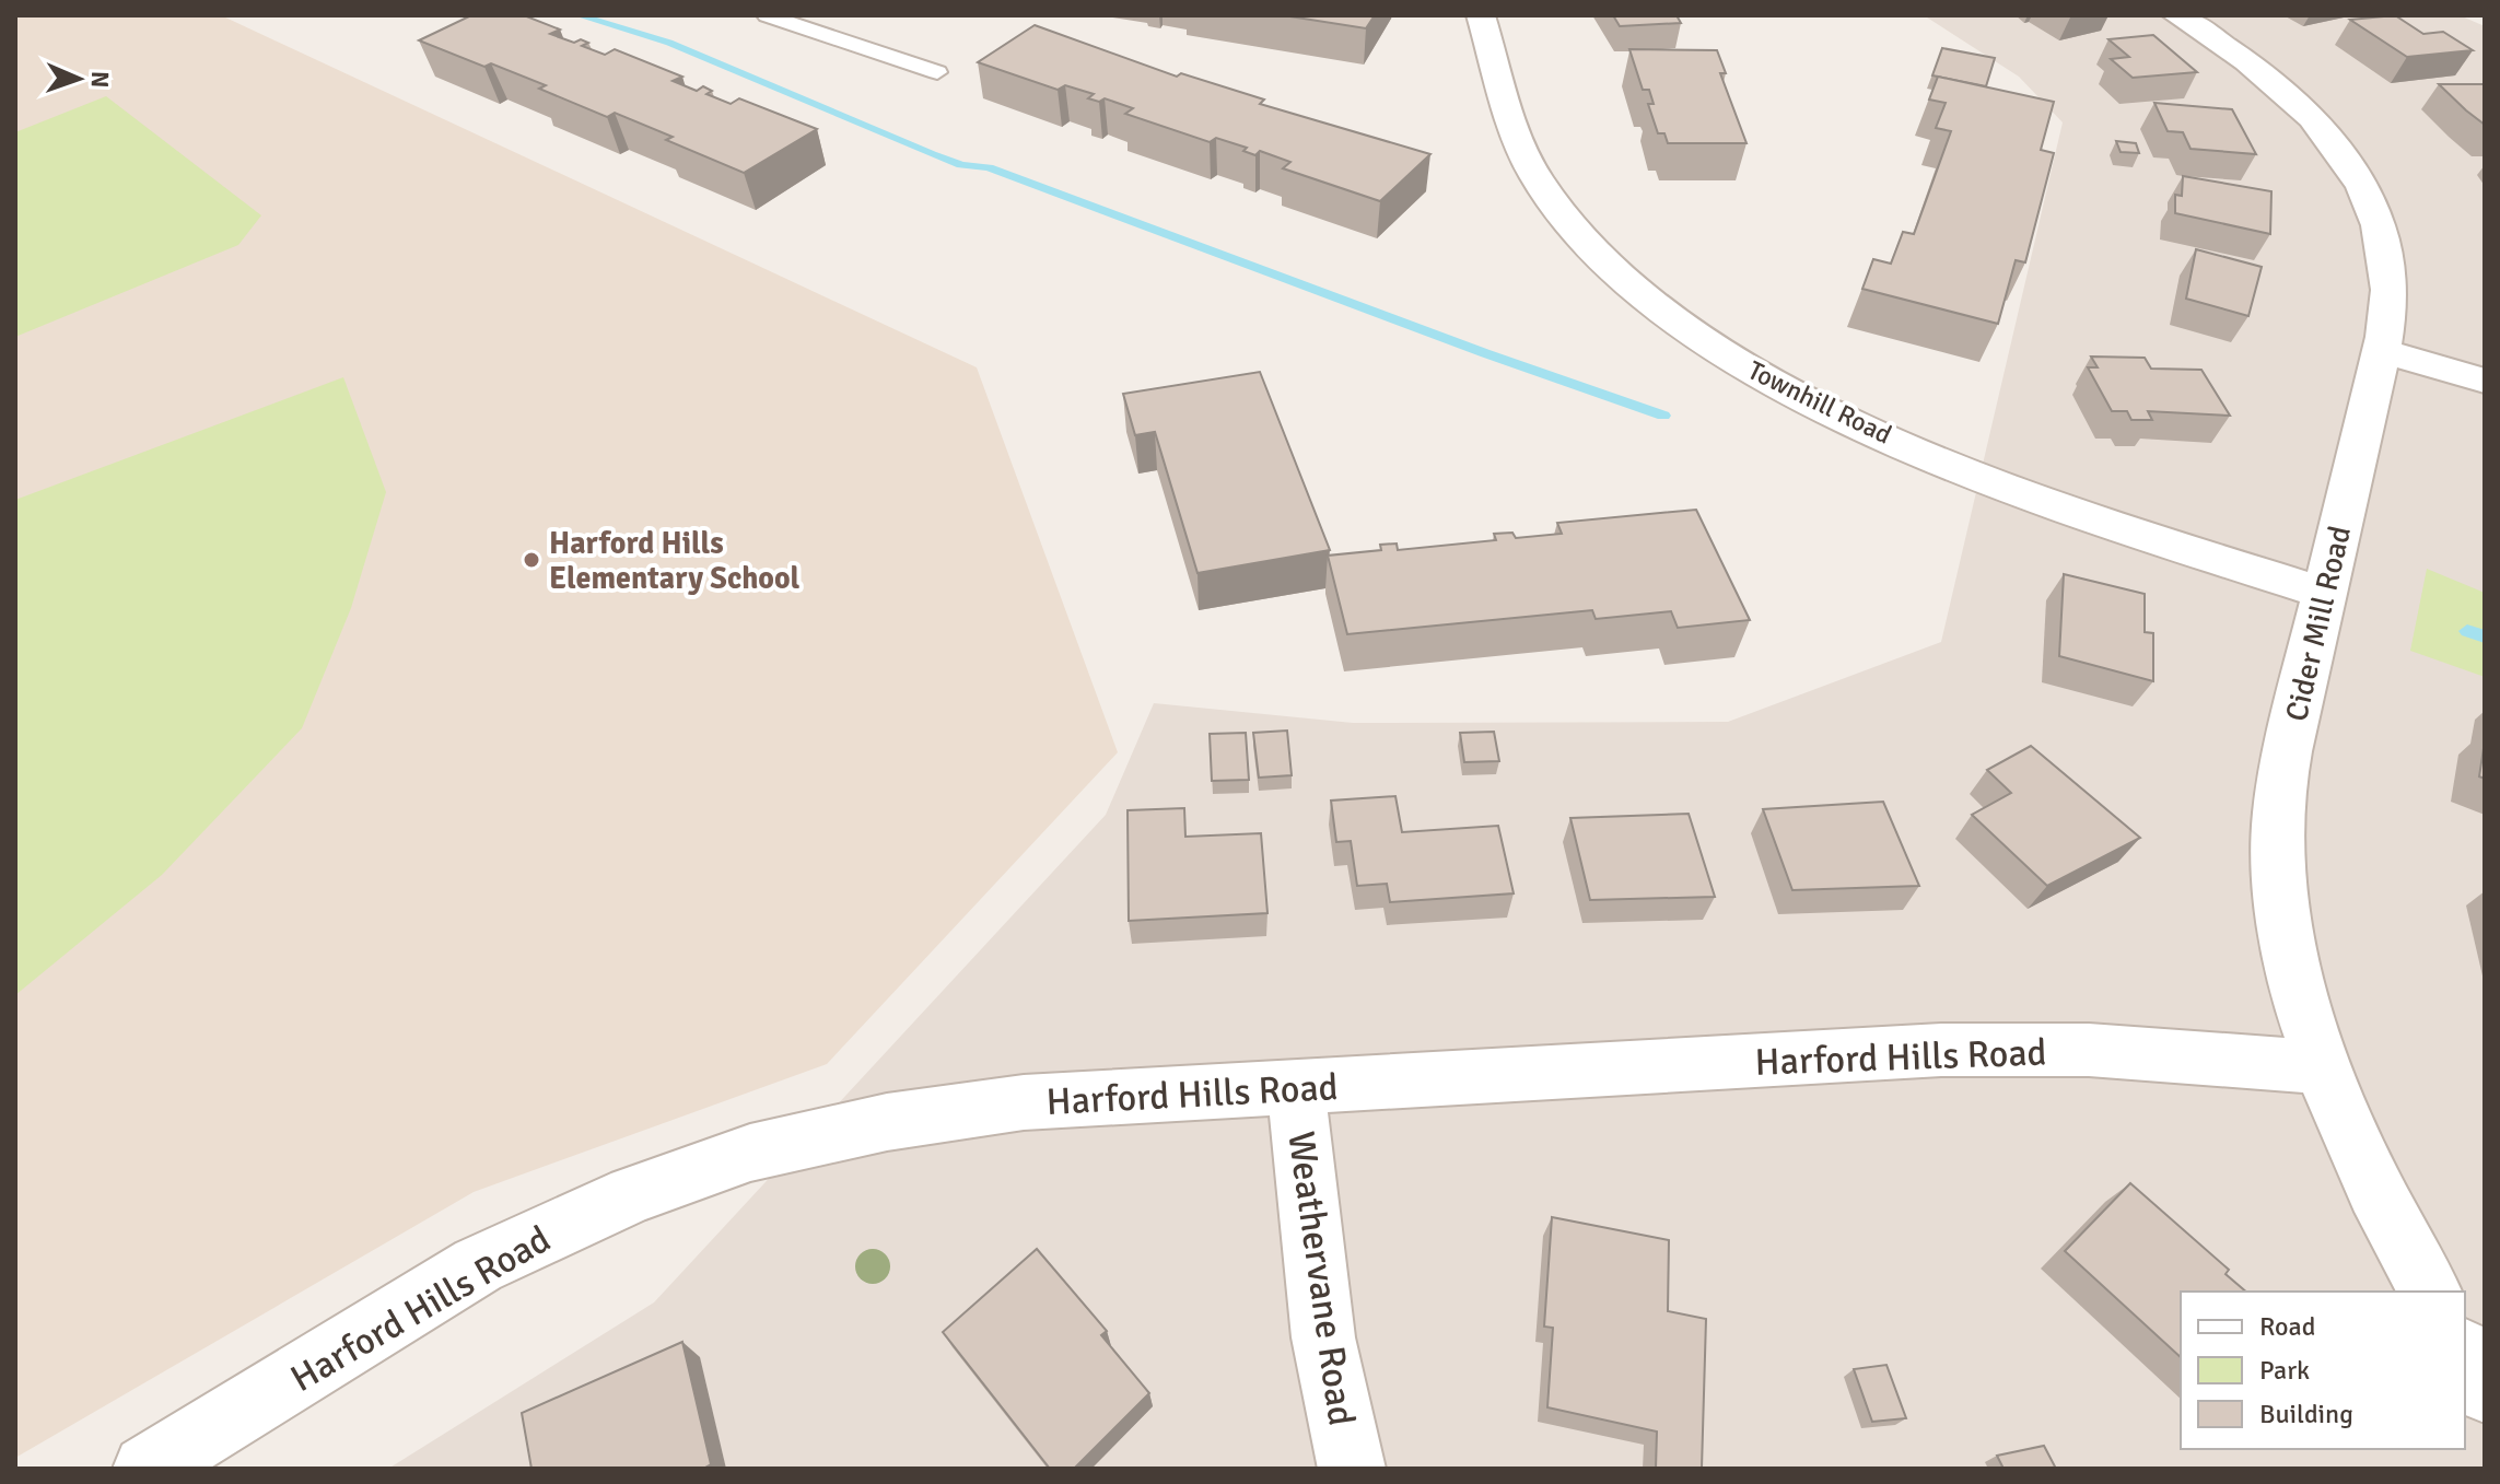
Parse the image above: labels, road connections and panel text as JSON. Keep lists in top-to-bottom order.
{
  "streets": {
    "street": [
      "Townhill Road",
      "Cider Mill Road",
      "Harford Hills Road",
      "Weathervane Road"
    ]
  },
  "crossings": [
    ["Townhill Road", "Cider Mill Road"],
    ["Cider Mill Road", "Harford Hills Road"],
    ["Harford Hills Road", "Weathervane Road"]
  ],
  "places": ["Harford Hills Elementary School"],
  "legend": ["Road", "Park", "Building"],
  "north": "right"
}
